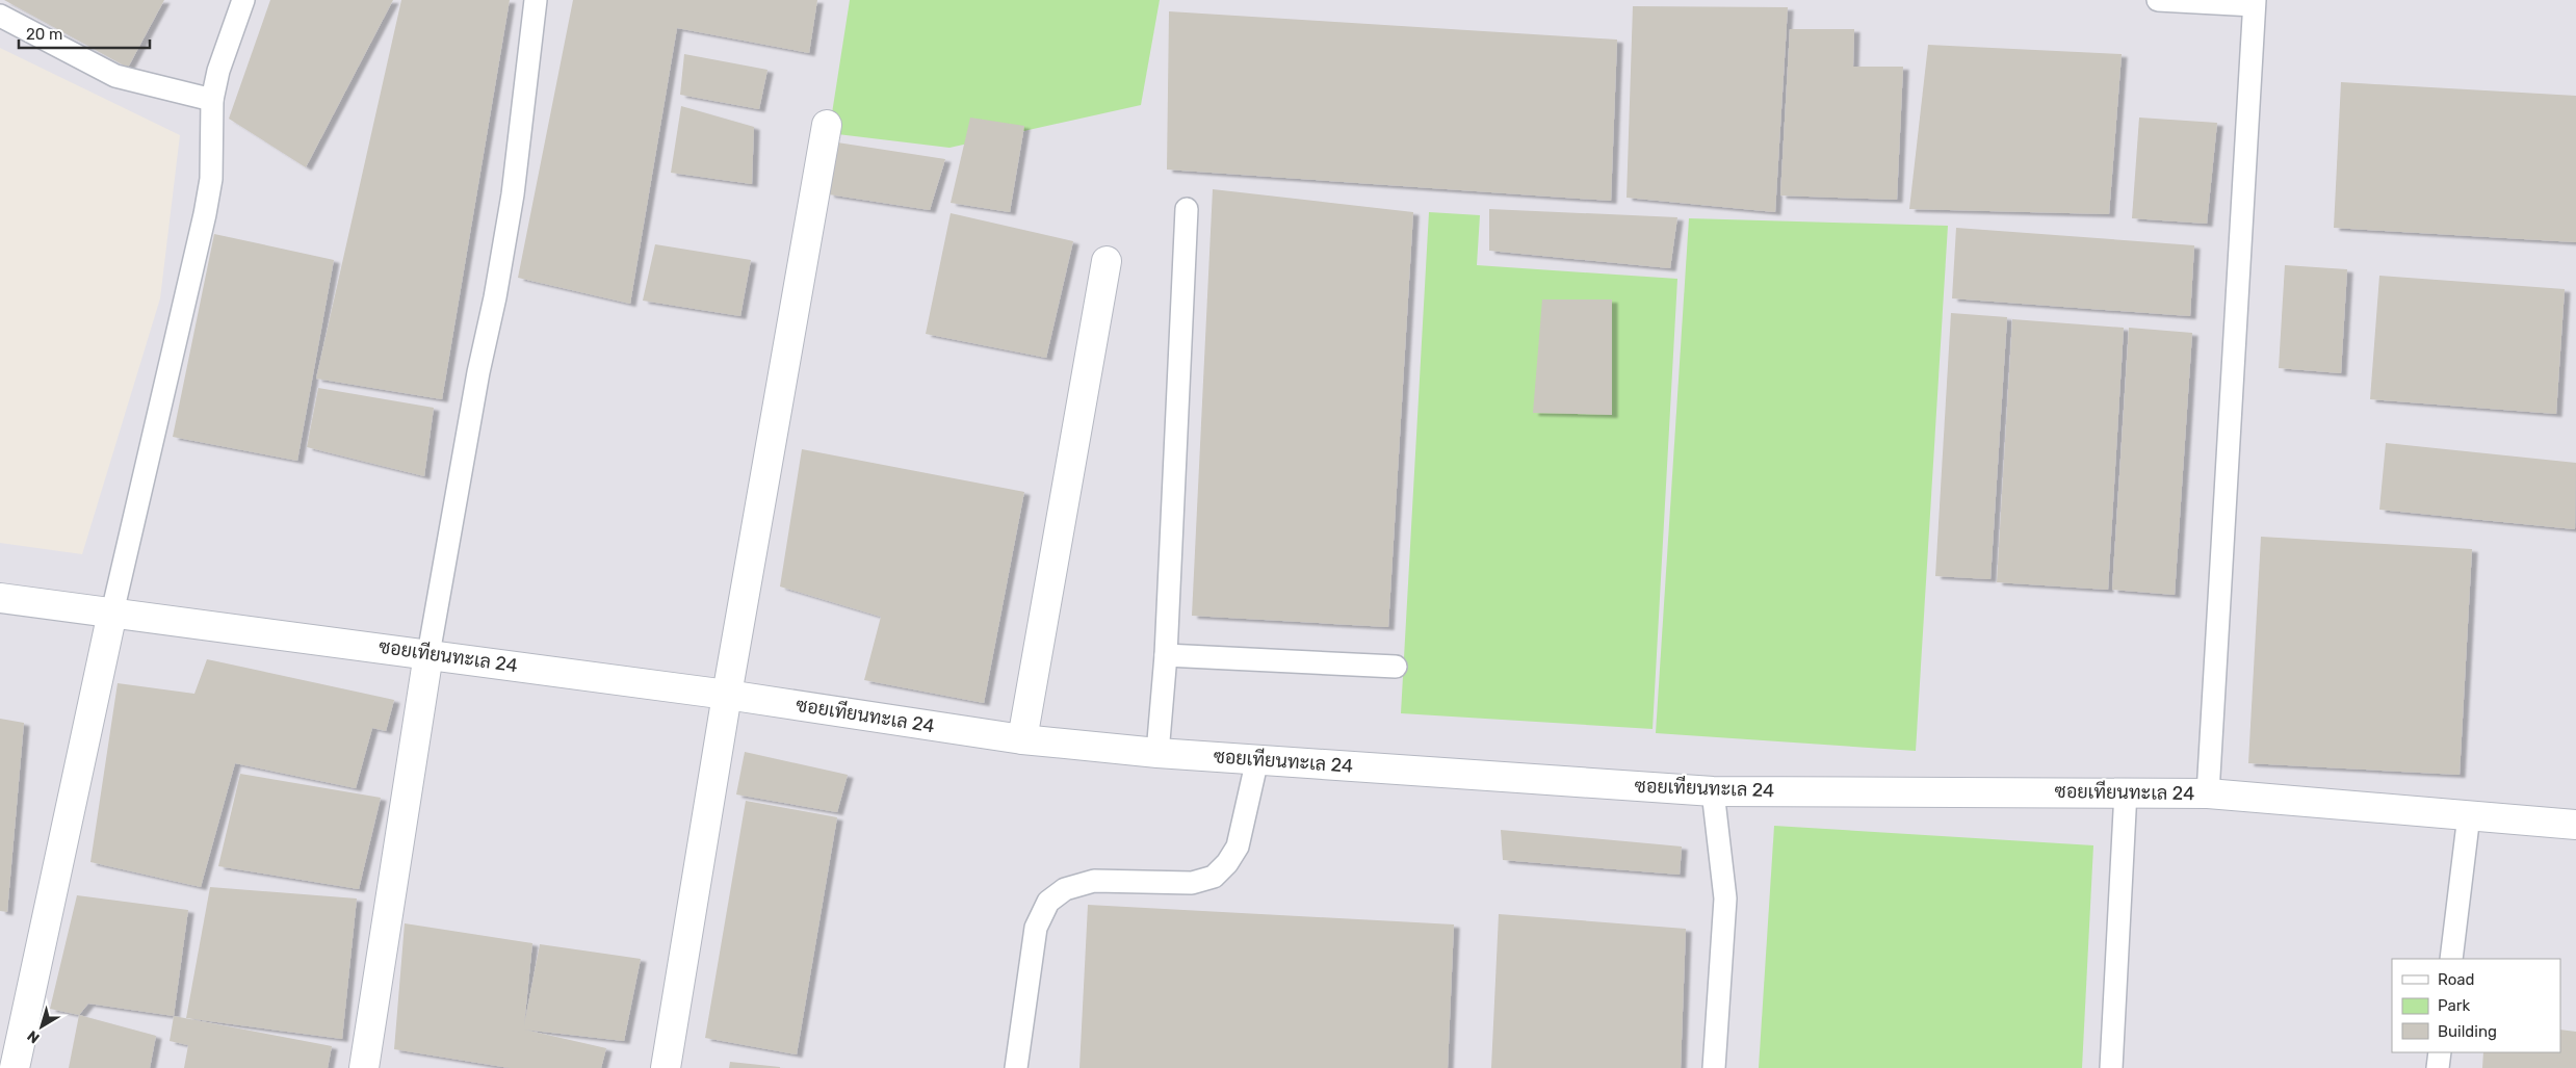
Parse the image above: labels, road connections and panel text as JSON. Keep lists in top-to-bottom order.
{
  "streets": {
    "street": ["ซอยเทียนทะเล 24"]
  },
  "legend": ["Road", "Park", "Building"],
  "scale_bar": "20 m",
  "north": "bottom left"
}
